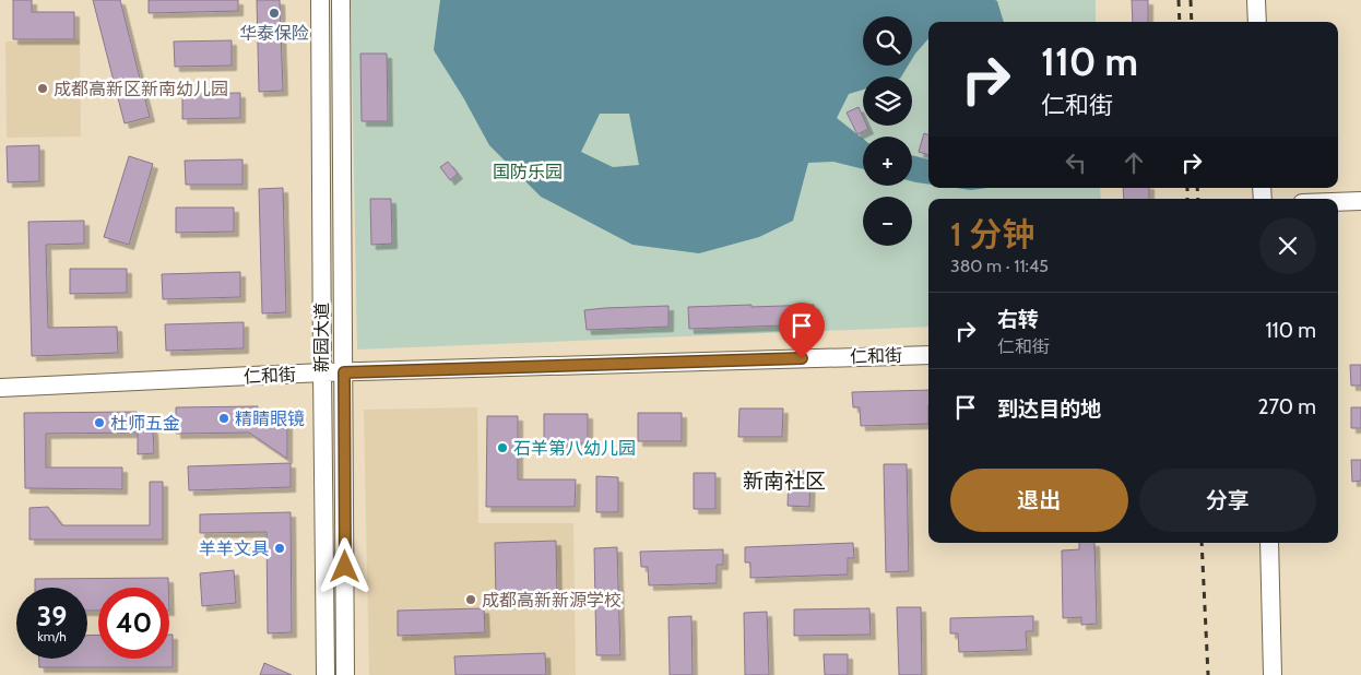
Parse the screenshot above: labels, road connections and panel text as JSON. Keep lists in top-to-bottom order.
{
  "streets": {
    "street": ["新园大道", "仁和街"]
  },
  "crossings": [
    ["新园大道", "仁和街"]
  ],
  "districts": ["新南社区"],
  "parks": ["国防乐园"],
  "places": [
    "华泰保险",
    "成都高新区新南幼儿园",
    "精睛眼镜",
    "杜师五金",
    "石羊第八幼儿园",
    "羊羊文具",
    "成都高新新源学校"
  ],
  "page": {
    "map_buttons": ["+", "−"],
    "turn": ["110 m", "仁和街"],
    "heading": ["1 分钟", "380 m · 11:45"],
    "list": [
      {
        "name": "右转",
        "note": "仁和街",
        "value": "110 m"
      },
      {
        "name": "到达目的地",
        "value": "270 m"
      }
    ],
    "buttons": ["退出", "分享"],
    "speed": "39 km/h",
    "limit": "40"
  }
}
